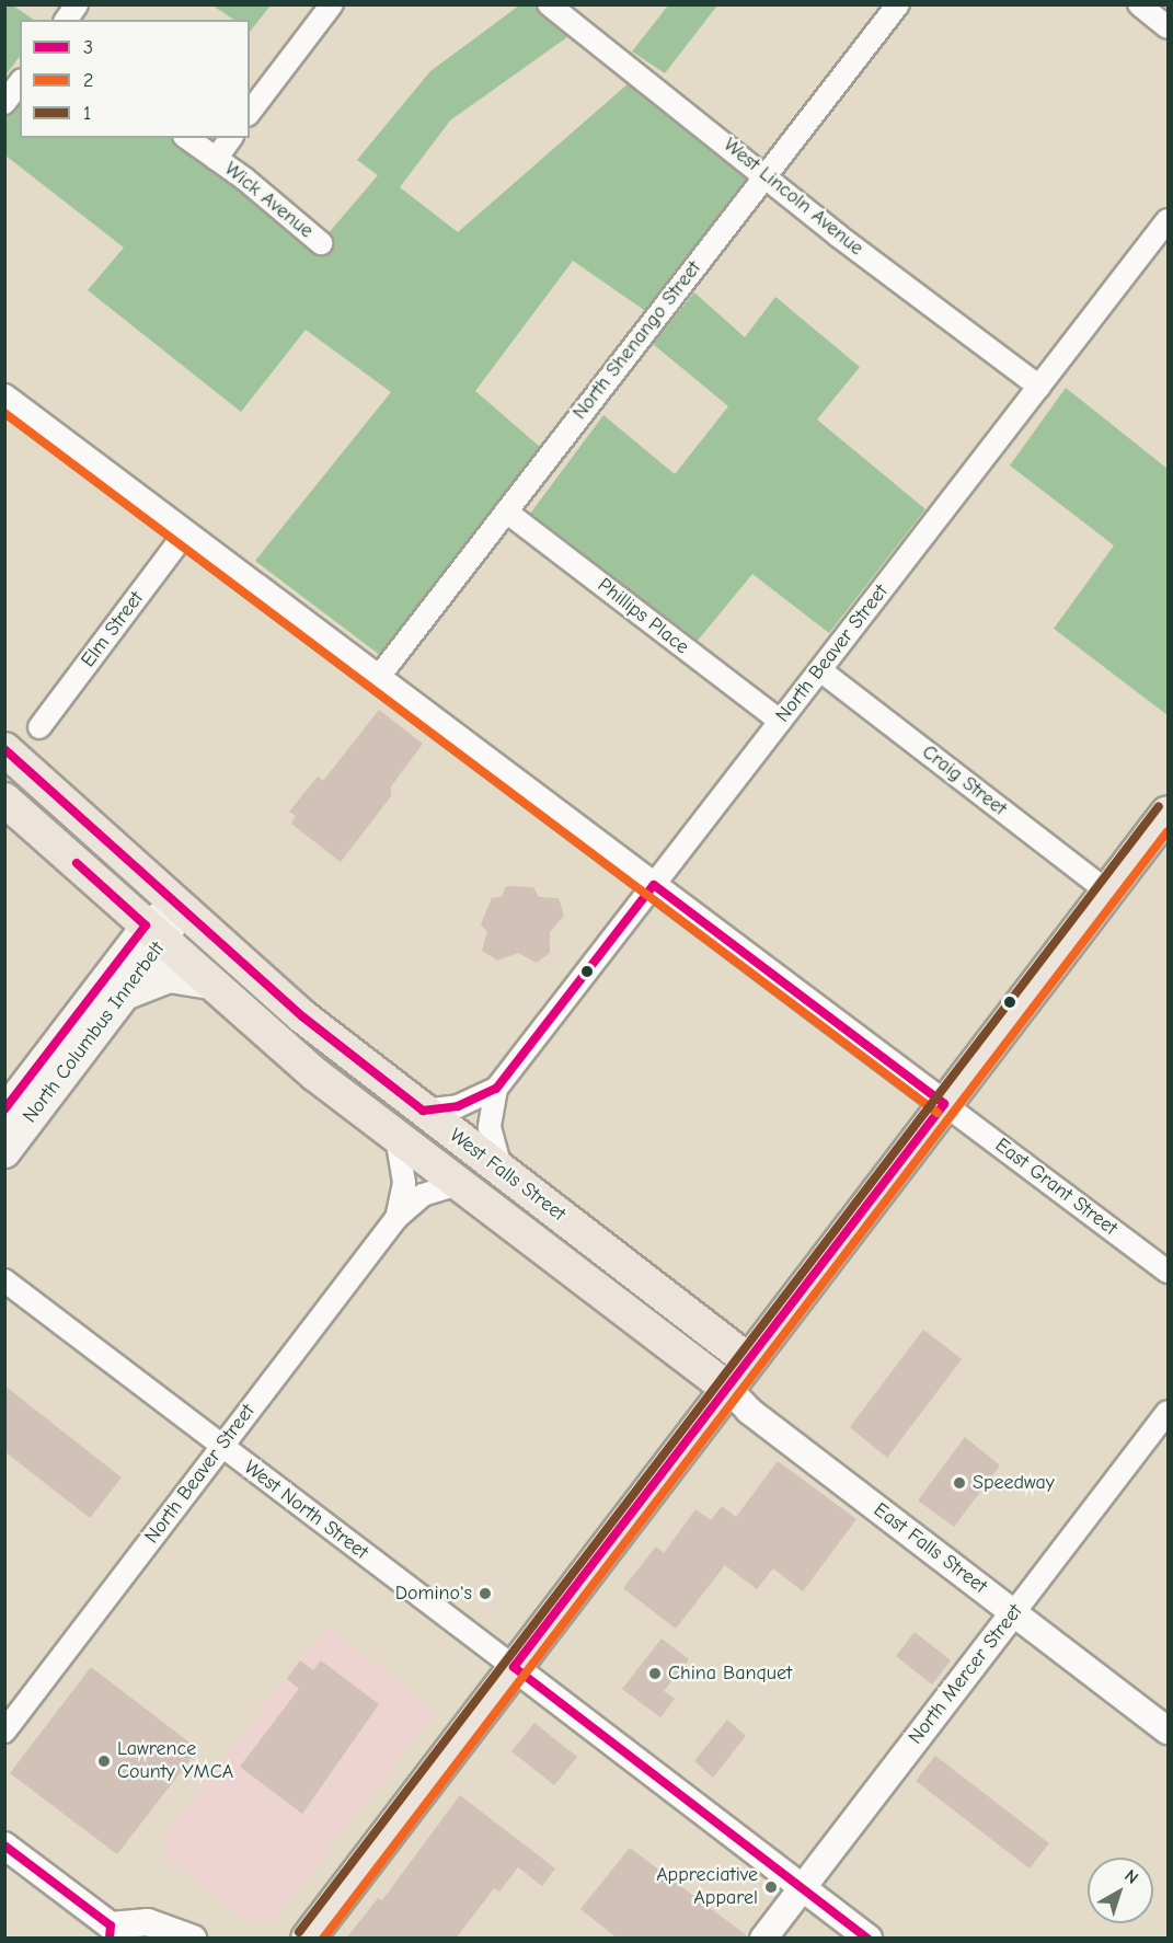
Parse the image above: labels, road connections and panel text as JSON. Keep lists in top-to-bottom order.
{
  "streets": {
    "main road": ["North Columbus Innerbelt", "West Falls Street"],
    "street": [
      "West Lincoln Avenue",
      "Wick Avenue",
      "North Shenango Street",
      "Phillips Place",
      "Elm Street",
      "North Beaver Street",
      "Craig Street",
      "East Grant Street",
      "West North Street",
      "East Falls Street",
      "North Mercer Street"
    ]
  },
  "crossings": [
    ["West Lincoln Avenue", "North Shenango Street"],
    ["West Lincoln Avenue", "North Beaver Street"],
    ["North Shenango Street", "Phillips Place"],
    ["Phillips Place", "North Beaver Street"],
    ["North Beaver Street", "Craig Street"],
    ["North Beaver Street", "West Falls Street"],
    ["North Beaver Street", "West North Street"],
    ["North Columbus Innerbelt", "West Falls Street"],
    ["West Falls Street", "East Falls Street"],
    ["East Falls Street", "North Mercer Street"]
  ],
  "places": [
    "Speedway",
    "Domino's",
    "China Banquet",
    "Lawrence County YMCA",
    "Appreciative Apparel"
  ],
  "lines": ["transit line 2", "transit line 3", "transit line 1"],
  "legend": ["3", "2", "1"],
  "north": "top right"
}
